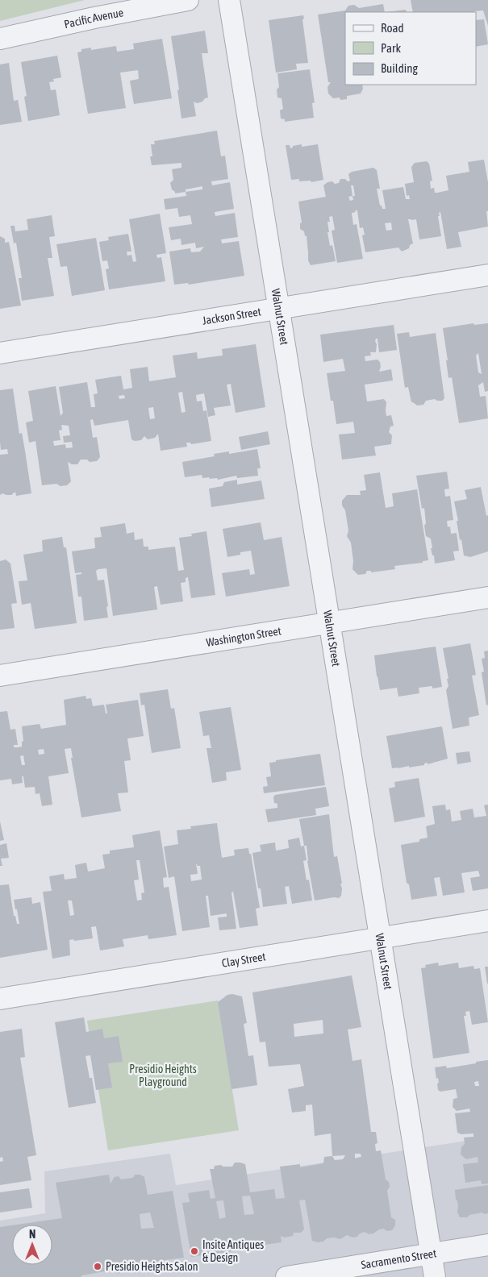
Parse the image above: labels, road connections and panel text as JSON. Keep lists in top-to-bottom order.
{
  "streets": {
    "street": [
      "Pacific Avenue",
      "Jackson Street",
      "Walnut Street",
      "Washington Street",
      "Clay Street",
      "Sacramento Street"
    ]
  },
  "crossings": [
    ["Jackson Street", "Walnut Street"],
    ["Walnut Street", "Washington Street"],
    ["Walnut Street", "Clay Street"],
    ["Walnut Street", "Sacramento Street"]
  ],
  "parks": ["Presidio Heights Playground"],
  "places": ["Insite Antiques & Design", "Presidio Heights Salon"],
  "legend": ["Road", "Park", "Building"],
  "north": "top"
}
